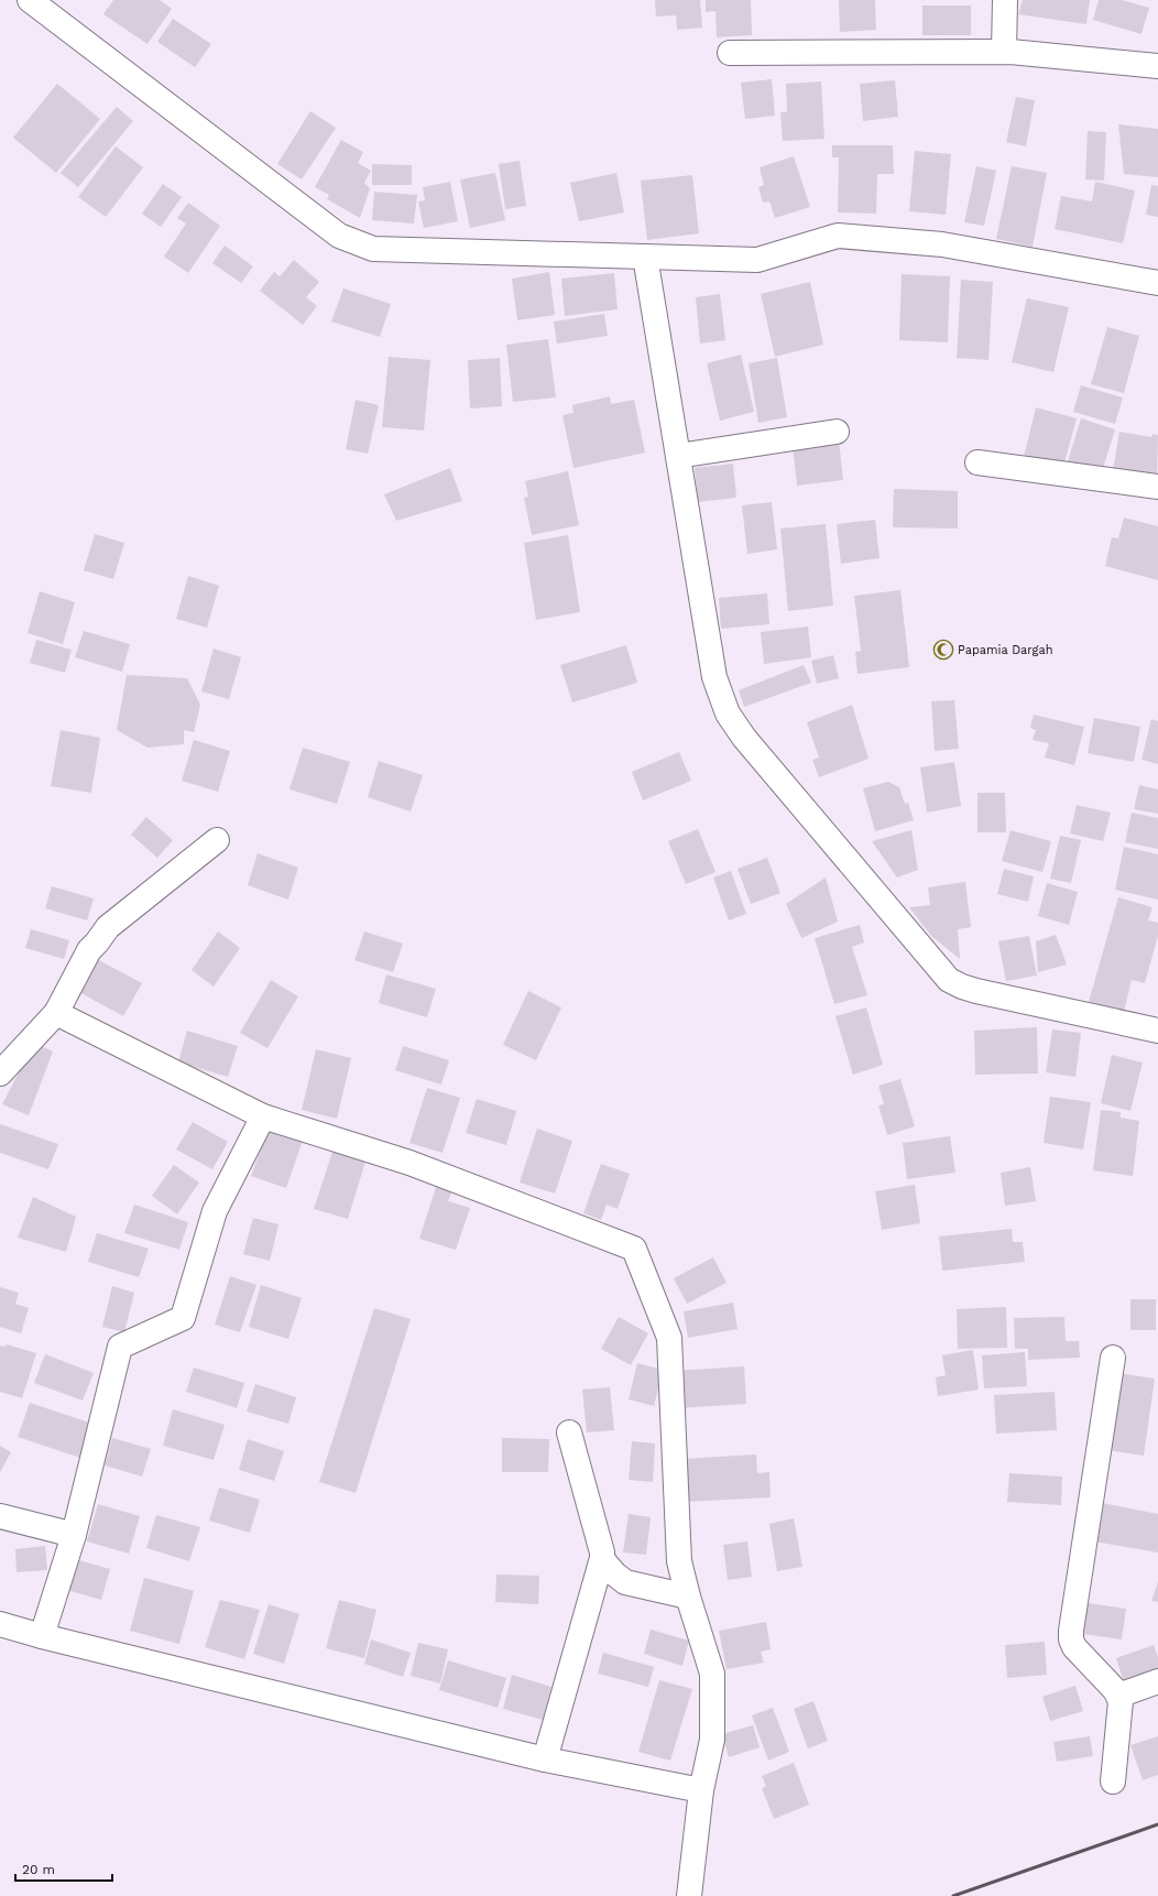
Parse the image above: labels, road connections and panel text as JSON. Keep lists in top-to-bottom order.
{
  "places": {
    "mosque": ["Papamia Dargah"]
  },
  "scale_bar": "20 m"
}
